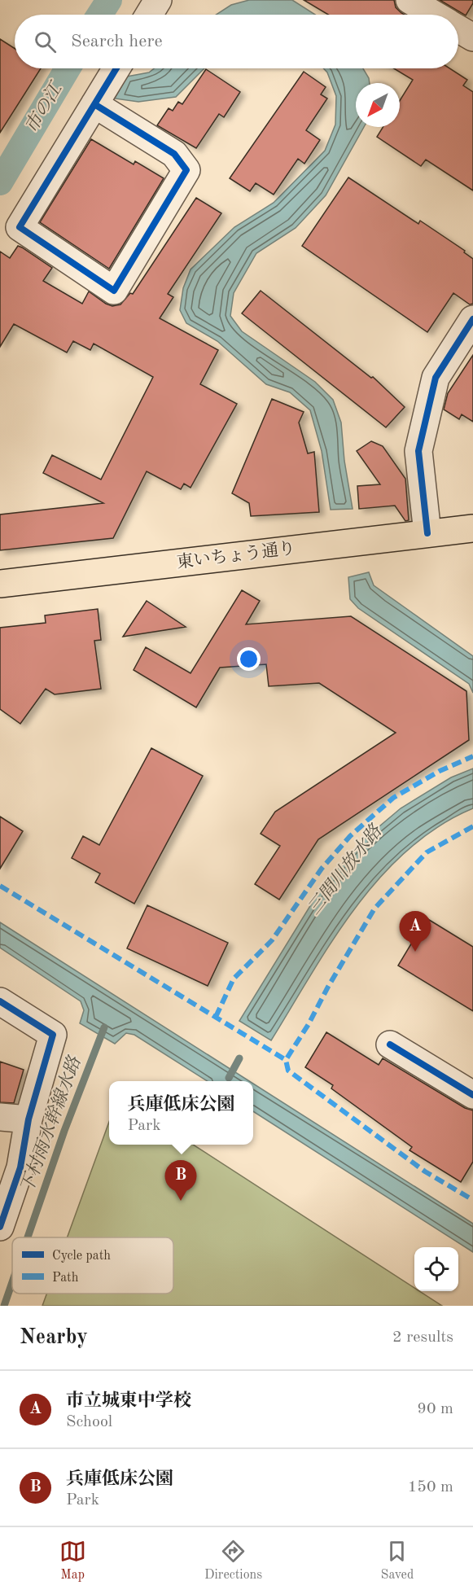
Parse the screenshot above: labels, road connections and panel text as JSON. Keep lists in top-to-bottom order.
{
  "streets": {
    "main road": ["東いちょう通り"]
  },
  "water": ["市の江", "三間川放水路", "下村雨水幹線水路"],
  "legend": ["Cycle path", "Path"],
  "north": "bottom left",
  "page": {
    "search": "Search here",
    "pins": ["A", "B"],
    "popup": ["兵庫低床公園", "Park"],
    "heading": ["Nearby", "2 results"],
    "list": [
      {
        "mark": "A",
        "name": "市立城東中学校",
        "note": "School",
        "value": "90 m"
      },
      {
        "mark": "B",
        "name": "兵庫低床公園",
        "note": "Park",
        "value": "150 m"
      }
    ],
    "nav": ["Map", "Directions", "Saved"]
  }
}
